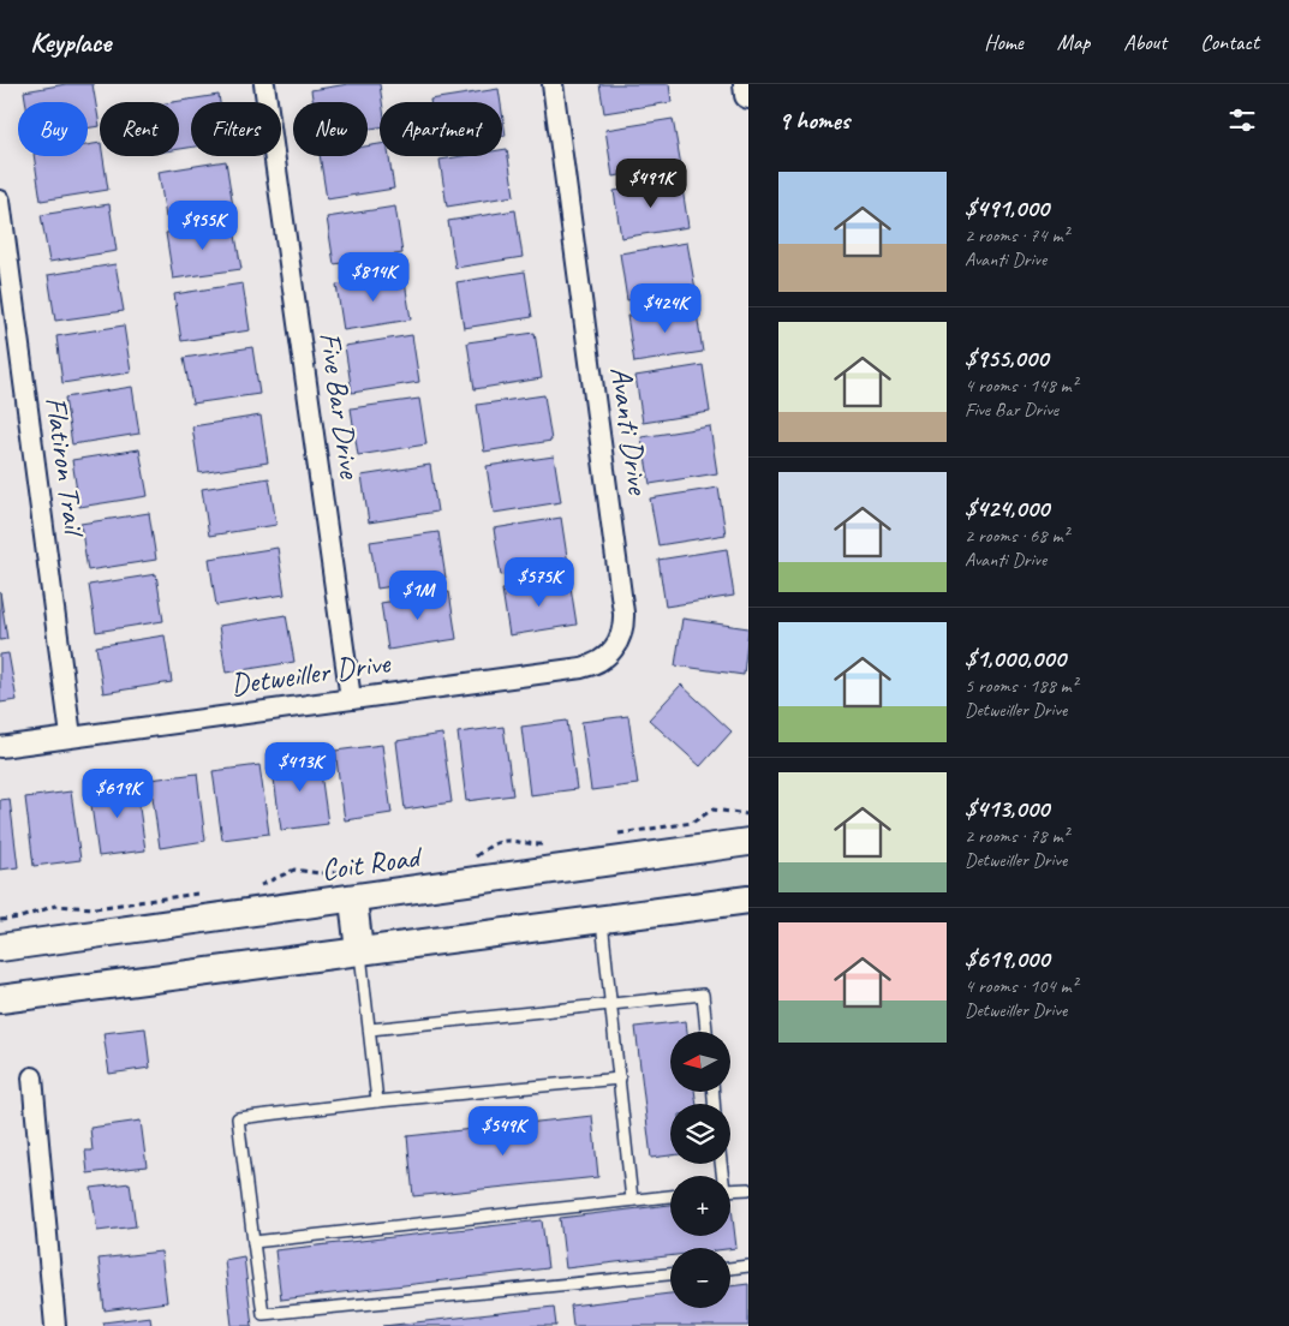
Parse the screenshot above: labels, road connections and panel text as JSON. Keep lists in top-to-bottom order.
{
  "streets": {
    "main road": ["Coit Road"],
    "street": [
      "Five Bar Drive",
      "Avanti Drive",
      "Flatiron Trail",
      "Detweiller Drive"
    ]
  },
  "crossings": [
    ["Five Bar Drive", "Detweiller Drive"],
    ["Avanti Drive", "Detweiller Drive"],
    ["Flatiron Trail", "Detweiller Drive"]
  ],
  "north": "left",
  "page": {
    "header": "Keyplace",
    "nav": [
      "Home",
      "Map",
      "About",
      "Contact"
    ],
    "heading": "9 homes",
    "chip": [
      "Buy",
      "Rent",
      "Filters",
      "New",
      "Apartment"
    ],
    "list": [
      {
        "name": "$491,000",
        "note": "2 rooms · 74 m² · Avanti Drive"
      },
      {
        "name": "$955,000",
        "note": "4 rooms · 148 m² · Five Bar Drive"
      },
      {
        "name": "$424,000",
        "note": "2 rooms · 68 m² · Avanti Drive"
      },
      {
        "name": "$1,000,000",
        "note": "5 rooms · 188 m² · Detweiller Drive"
      },
      {
        "name": "$413,000",
        "note": "2 rooms · 78 m² · Detweiller Drive"
      },
      {
        "name": "$619,000",
        "note": "4 rooms · 104 m² · Detweiller Drive"
      }
    ],
    "price": [
      "$491K",
      "$955K",
      "$814K",
      "$424K",
      "$575K",
      "$1M",
      "$413K",
      "$619K",
      "$549K"
    ],
    "map_buttons": ["+", "−"]
  }
}
